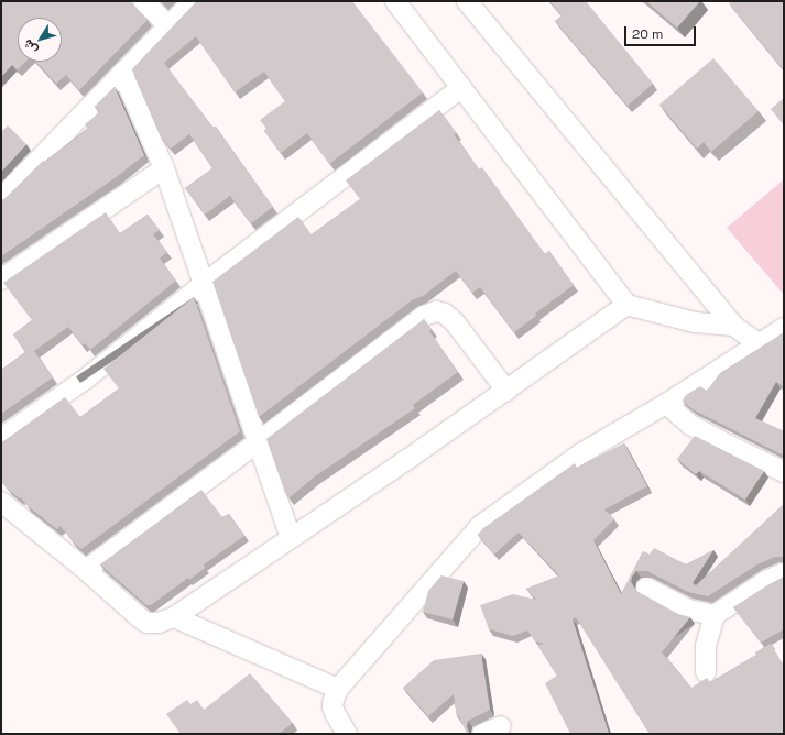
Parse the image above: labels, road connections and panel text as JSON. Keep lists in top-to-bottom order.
{
  "scale_bar": "20 m",
  "north": "bottom left"
}
